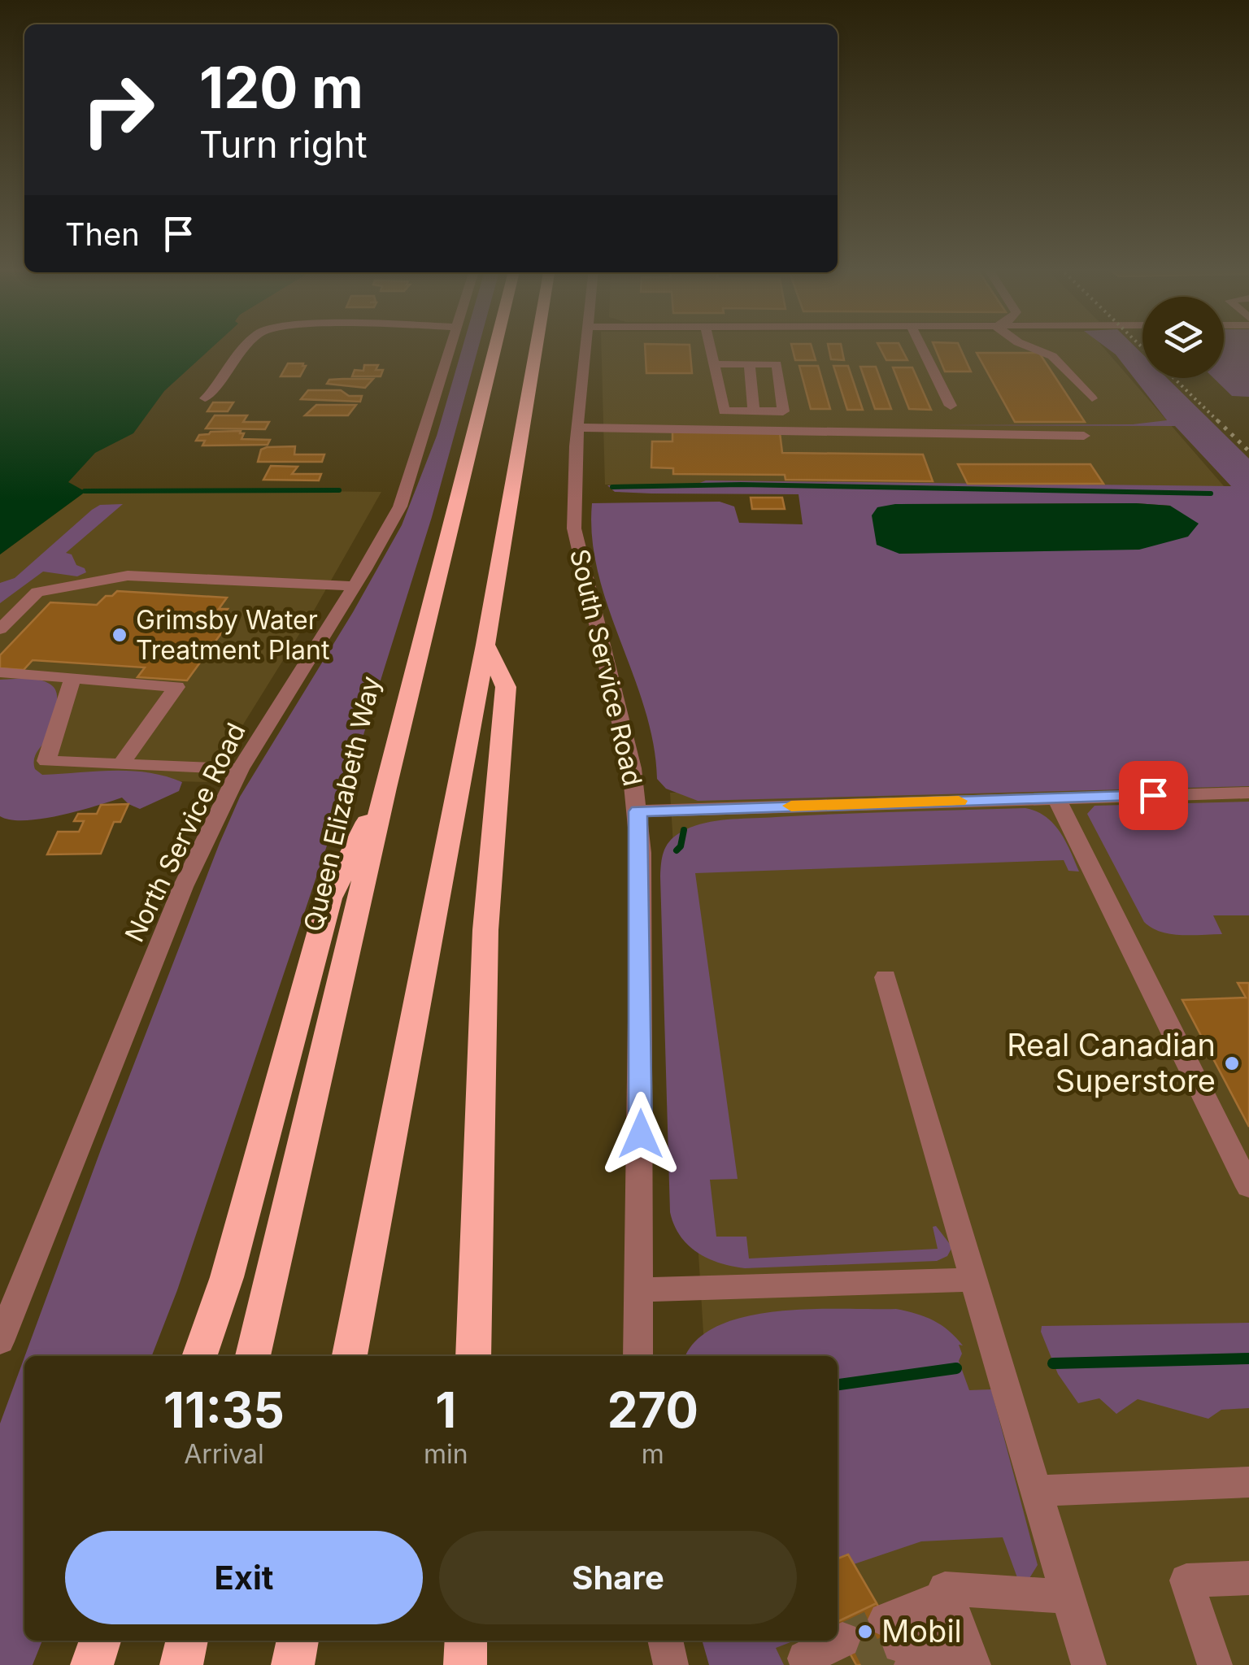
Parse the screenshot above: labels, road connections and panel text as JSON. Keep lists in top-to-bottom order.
{
  "streets": {
    "highway": ["Queen Elizabeth Way"],
    "street": ["South Service Road", "North Service Road"]
  },
  "places": ["Grimsby Water Treatment Plant", "Real Canadian Superstore", "Mobil"],
  "page": {
    "turn": ["120 m", "Turn right"],
    "then": "Then",
    "eta": [
      "11:35",
      "Arrival",
      "1",
      "min",
      "270",
      "m"
    ],
    "buttons": ["Exit", "Share"]
  }
}
